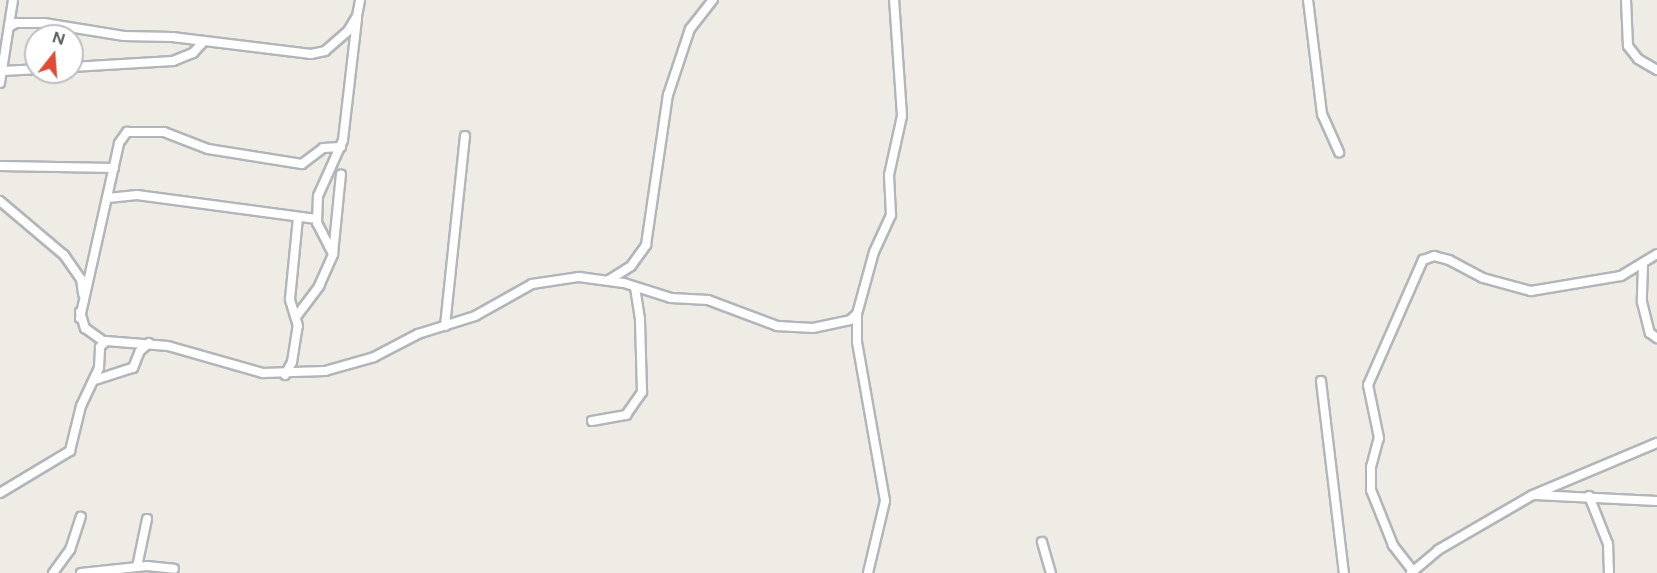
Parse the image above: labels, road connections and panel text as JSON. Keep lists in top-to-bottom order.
{
  "north": "top"
}
